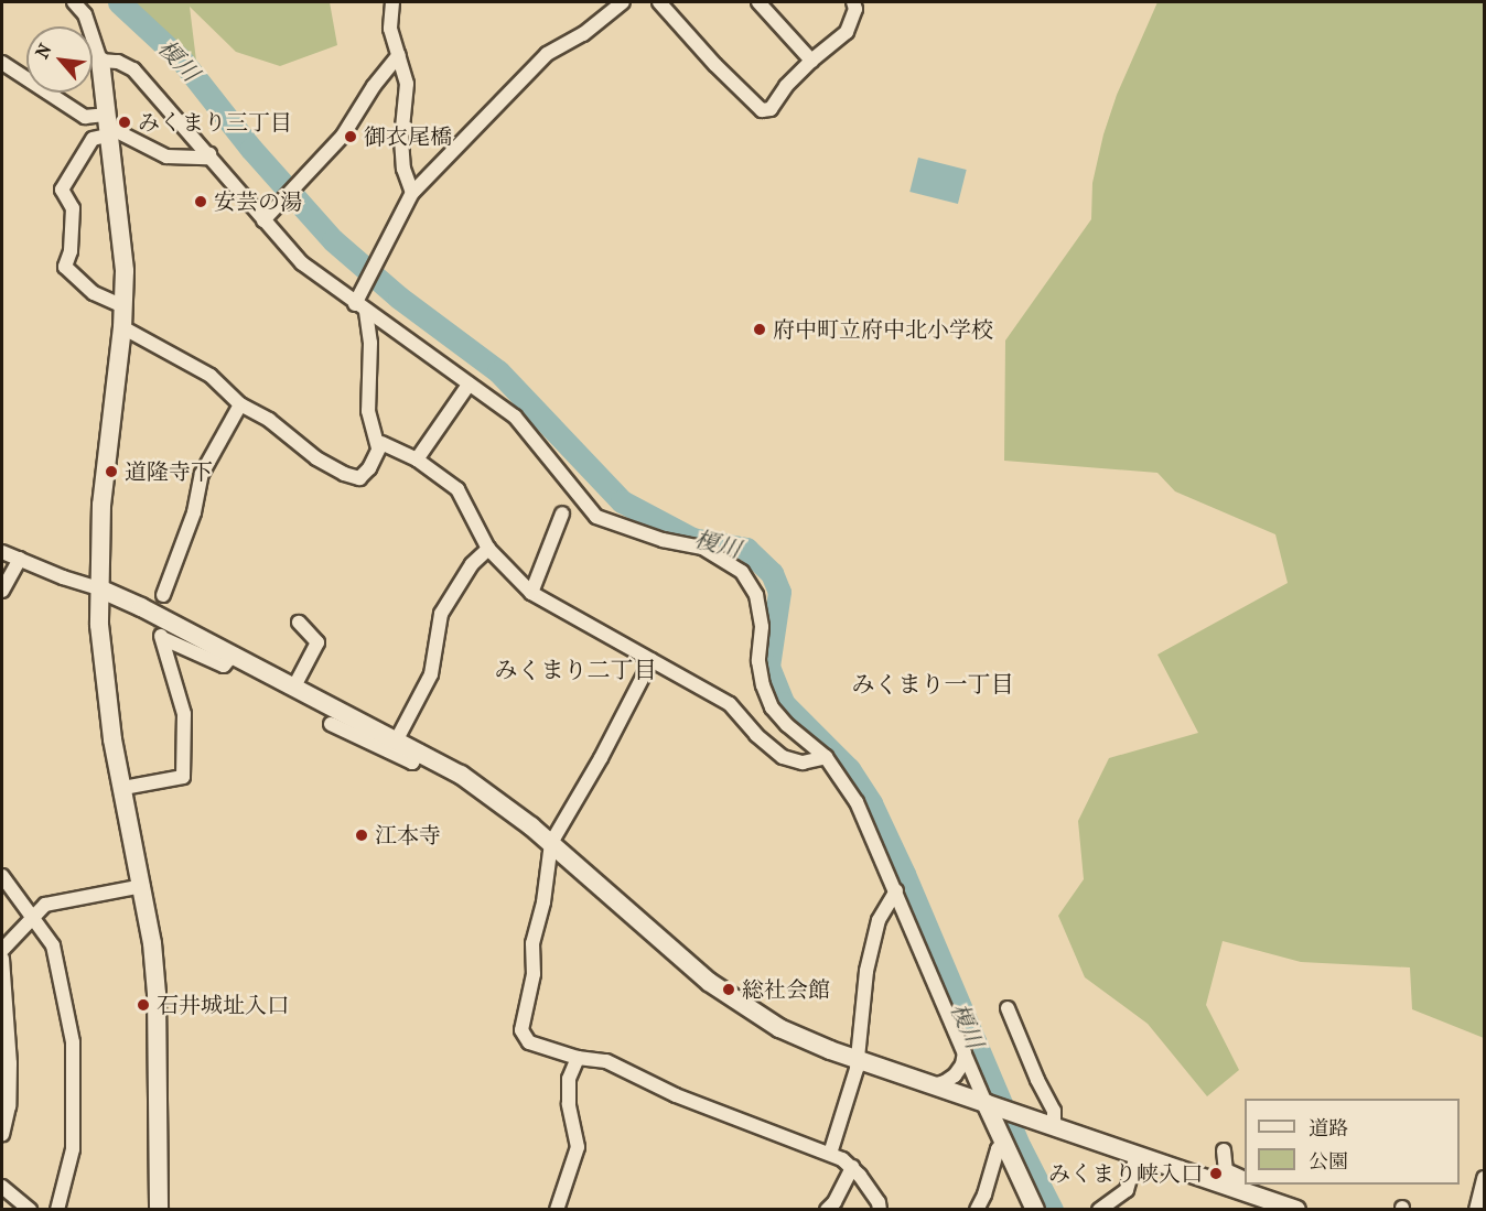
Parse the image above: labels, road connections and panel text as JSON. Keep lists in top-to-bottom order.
{
  "districts": ["みくまり二丁目", "みくまり一丁目"],
  "water": ["榎川"],
  "places": [
    "みくまり三丁目",
    "御衣尾橋",
    "安芸の湯",
    "府中町立府中北小学校",
    "道隆寺下",
    "江本寺",
    "総社会館",
    "石井城址入口",
    "みくまり峡入口"
  ],
  "legend": ["道路", "公園"],
  "north": "top left"
}
